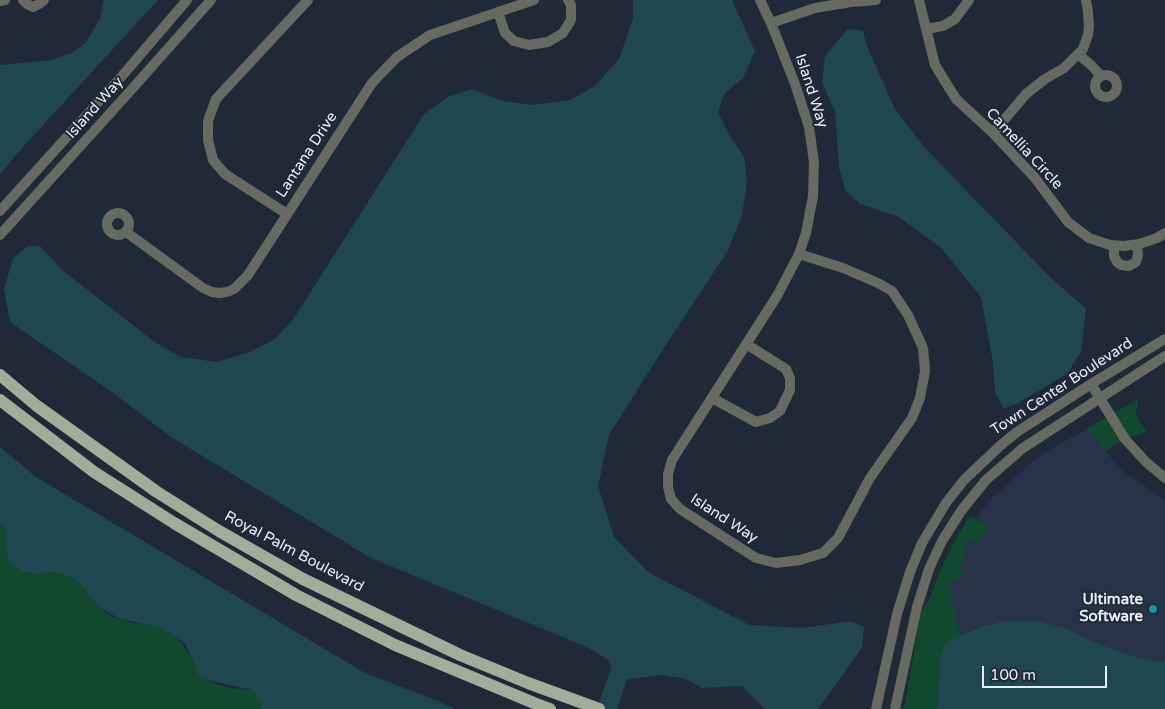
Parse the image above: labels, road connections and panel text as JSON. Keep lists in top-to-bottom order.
{
  "streets": {
    "main road": ["Royal Palm Boulevard"],
    "street": [
      "Island Way",
      "Camellia Circle",
      "Lantana Drive",
      "Town Center Boulevard"
    ]
  },
  "places": ["Ultimate Software"],
  "scale_bar": "100 m"
}
